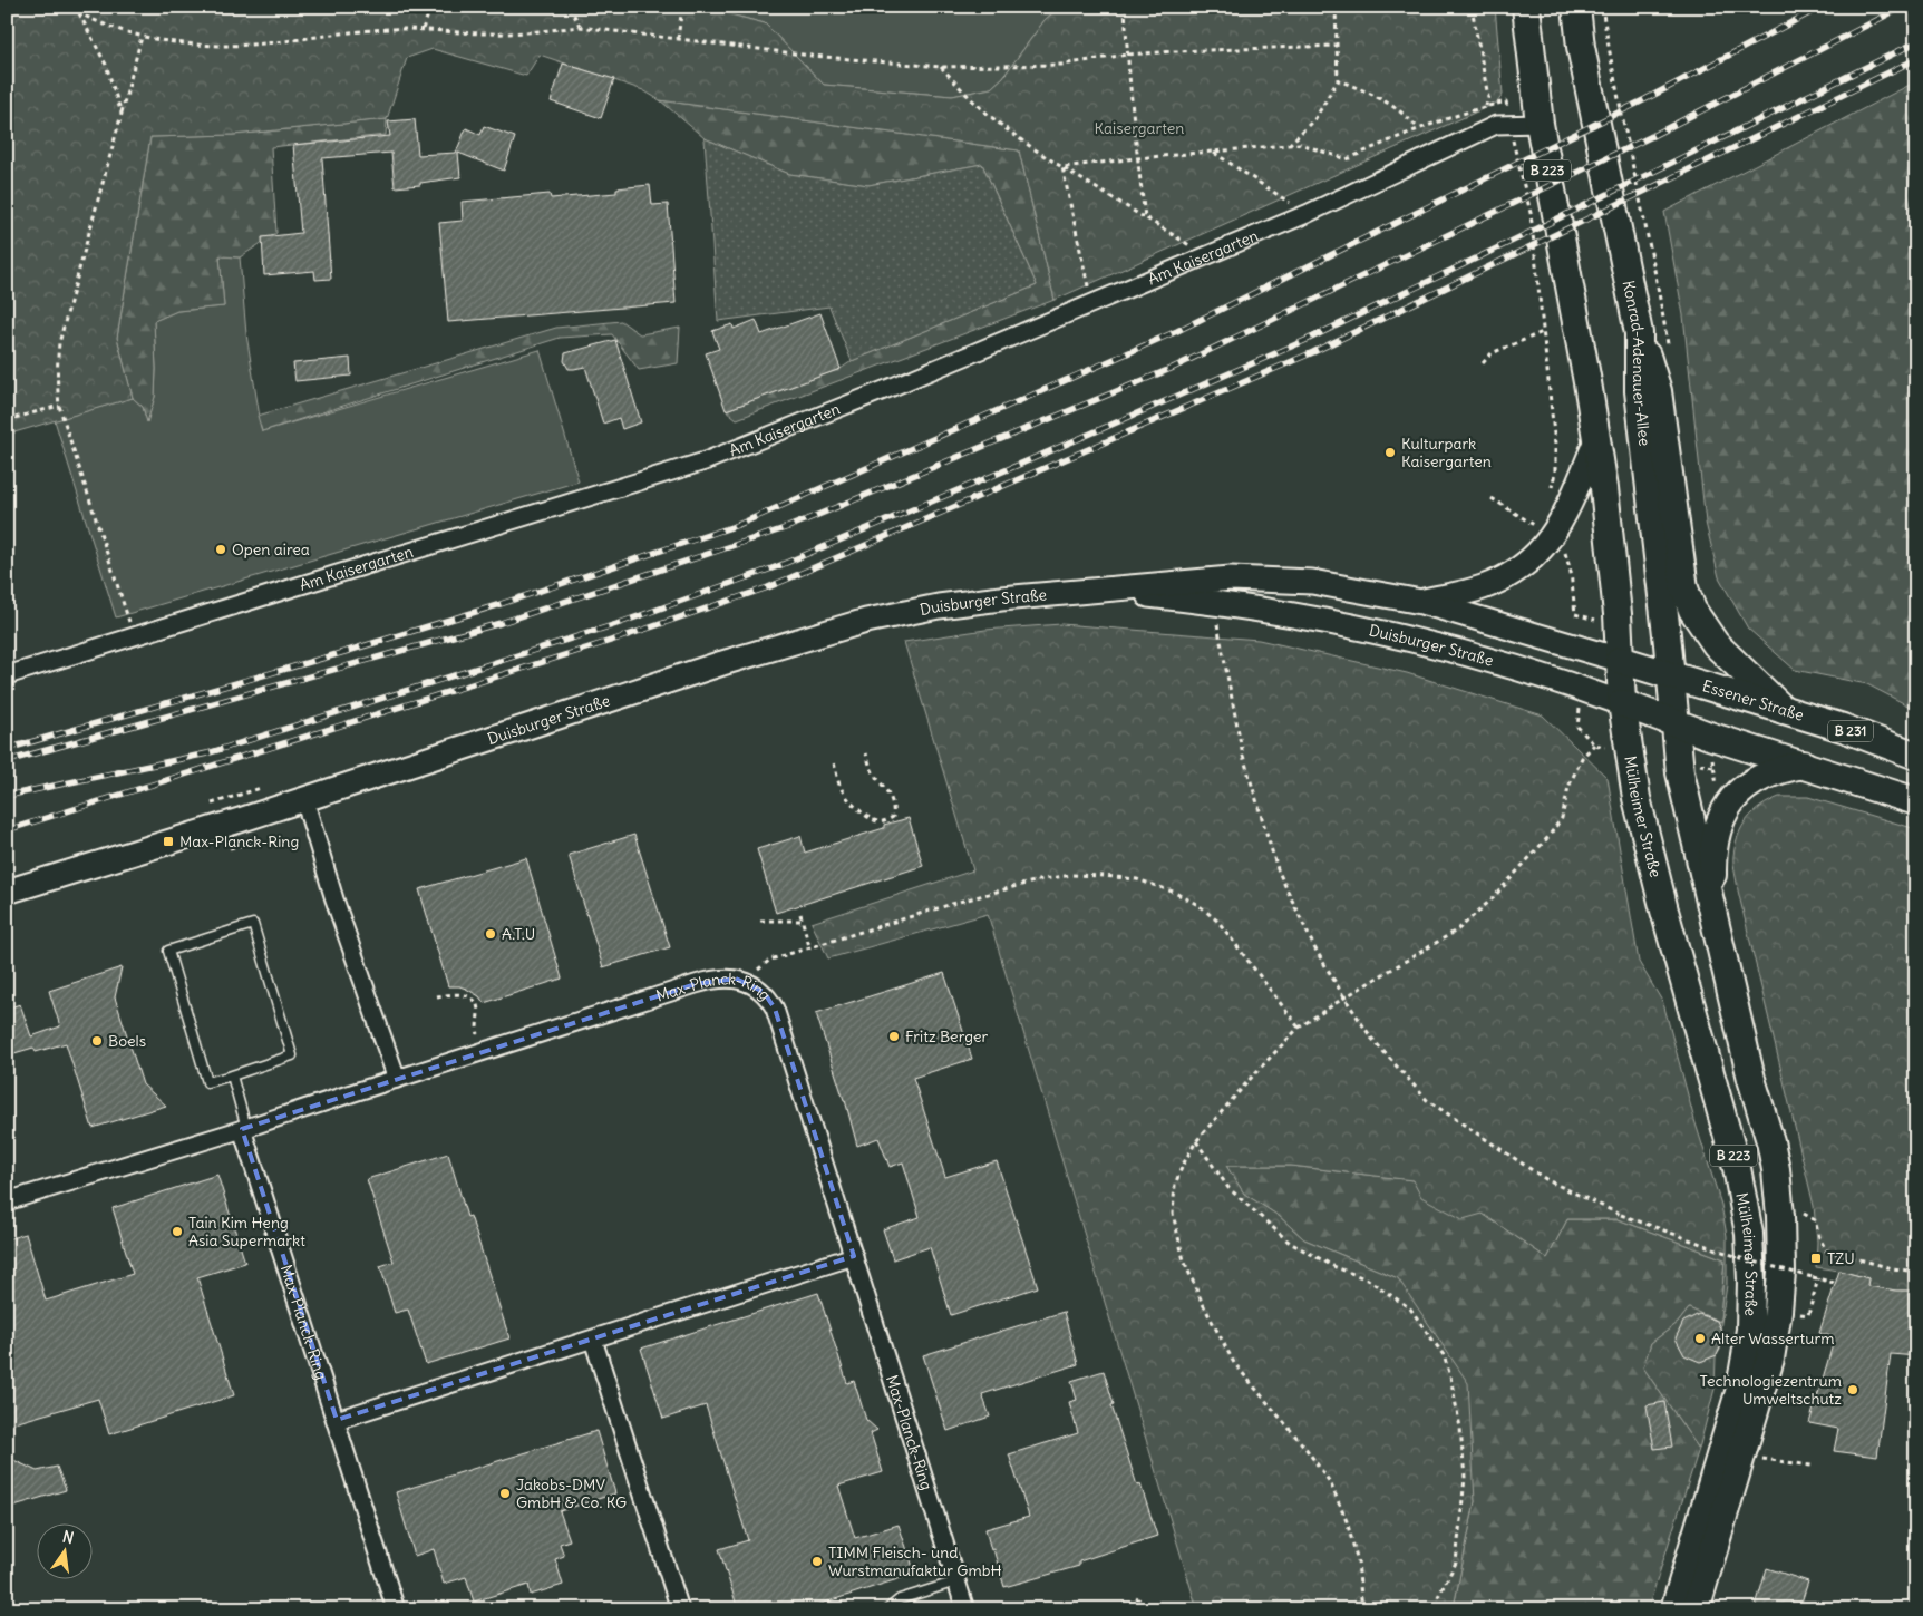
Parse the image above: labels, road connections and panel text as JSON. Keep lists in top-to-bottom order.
{
  "streets": {
    "main road": [
      "B 223",
      "Konrad-Adenauer-Allee",
      "Duisburger Straße",
      "Essener Straße",
      "B 231",
      "Mülheimer Straße"
    ],
    "street": ["Am Kaisergarten", "Max-Planck-Ring"]
  },
  "crossings": [
    ["B 223", "Am Kaisergarten"],
    ["B 223", "Duisburger Straße"],
    ["B 223", "Essener Straße"],
    ["B 223", "Mülheimer Straße"],
    ["Konrad-Adenauer-Allee", "Essener Straße"],
    ["Konrad-Adenauer-Allee", "Mülheimer Straße"],
    ["Duisburger Straße", "Essener Straße"],
    ["Duisburger Straße", "Mülheimer Straße"]
  ],
  "parks": ["Kaisergarten"],
  "places": {
    "other": [
      "Kulturpark Kaisergarten",
      "Open airea",
      "A.T.U",
      "Fritz Berger",
      "Boels",
      "Tain Kim Heng Asia Supermarkt",
      "Alter Wasserturm",
      "Technologiezentrum Umweltschutz",
      "Jakobs-DMV GmbH & Co. KG",
      "TIMM Fleisch- und Wurstmanufaktur GmbH"
    ],
    "transit": ["Max-Planck-Ring", "TZU"]
  },
  "north": "top"
}
